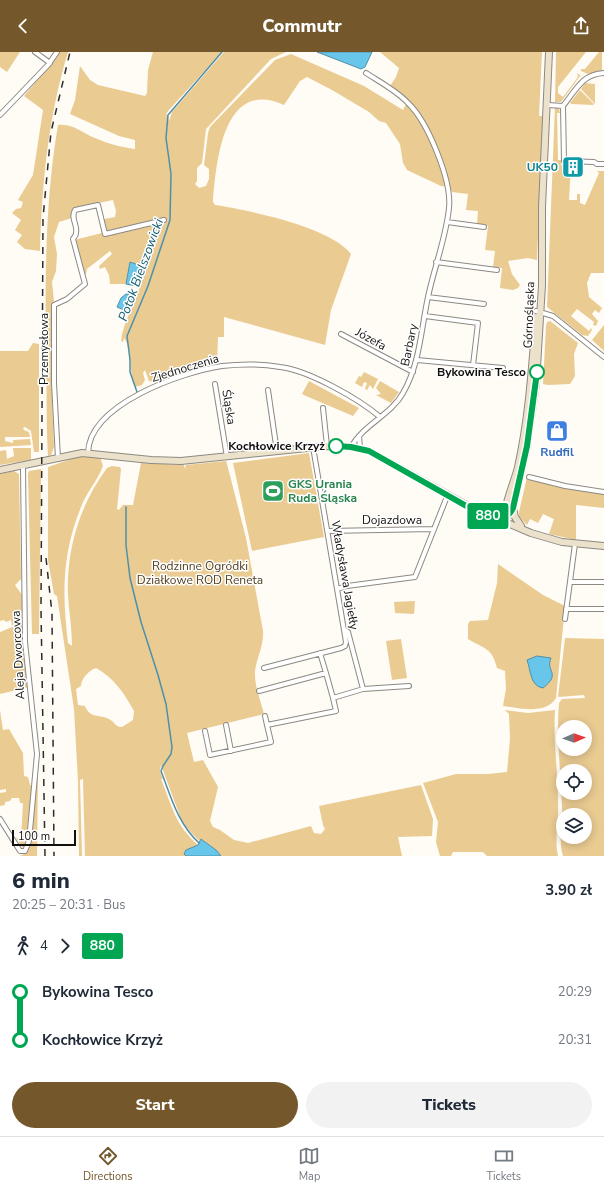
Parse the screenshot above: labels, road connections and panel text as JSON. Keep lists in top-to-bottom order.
{
  "streets": {
    "street": [
      "Górnośląska",
      "Józefa",
      "Barbary",
      "Przemysłowa",
      "Zjednoczenia",
      "Śląska",
      "Dojazdowa",
      "Władysława Jagiełły",
      "Aleja Dworcowa"
    ]
  },
  "crossings": [
    ["Józefa", "Barbary"],
    ["Barbary", "Zjednoczenia"],
    ["Dojazdowa", "Władysława Jagiełły"]
  ],
  "water": ["Potok Bielszowicki"],
  "parks": ["Rodzinne Ogródki Działkowe ROD Reneta"],
  "places": {
    "building": ["UK50"],
    "other": ["Bykowina Tesco", "Kochłowice Krzyż"],
    "shop": ["Rudfil"],
    "sports": ["GKS Urania Ruda Śląska"]
  },
  "lines": ["bus line 880"],
  "scale_bar": "100 m",
  "north": "right",
  "page": {
    "header": "Commutr",
    "on_map": "880",
    "scale": "100 m",
    "heading": ["6 min", "20:25 – 20:31 · Bus", "3.90 zł"],
    "legs": ["4", "880"],
    "list": [
      {
        "name": "Bykowina Tesco",
        "value": "20:29"
      },
      {
        "name": "Kochłowice Krzyż",
        "value": "20:31"
      }
    ],
    "buttons": ["Start", "Tickets"],
    "tabs": ["Directions", "Map", "Tickets"]
  }
}
